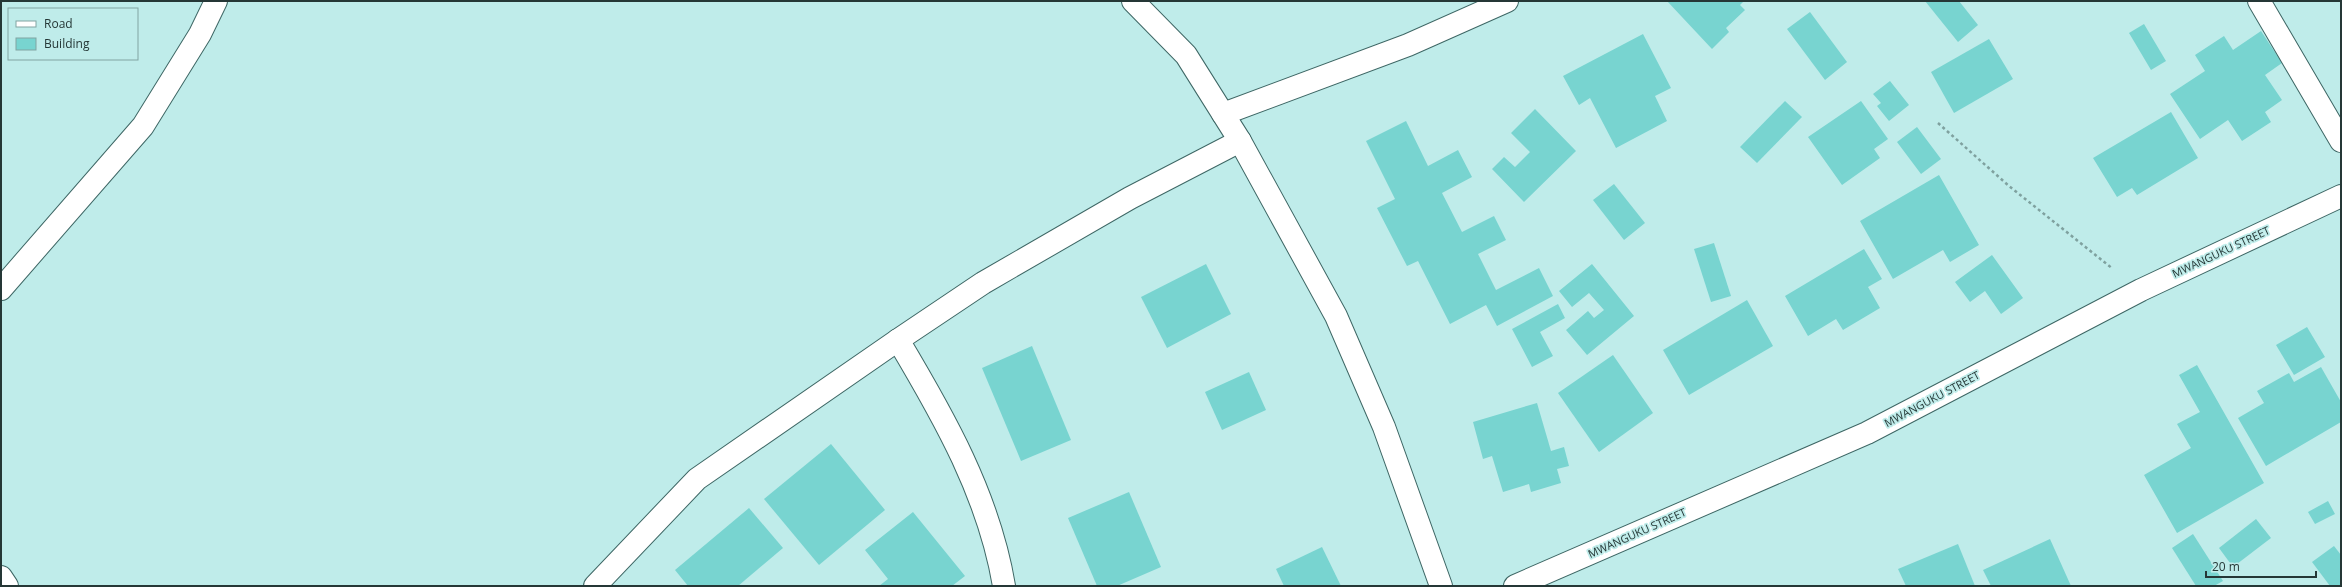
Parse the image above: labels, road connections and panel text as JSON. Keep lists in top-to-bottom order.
{
  "streets": {
    "street": ["MWANGUKU STREET"]
  },
  "legend": ["Road", "Building"],
  "scale_bar": "20 m"
}
